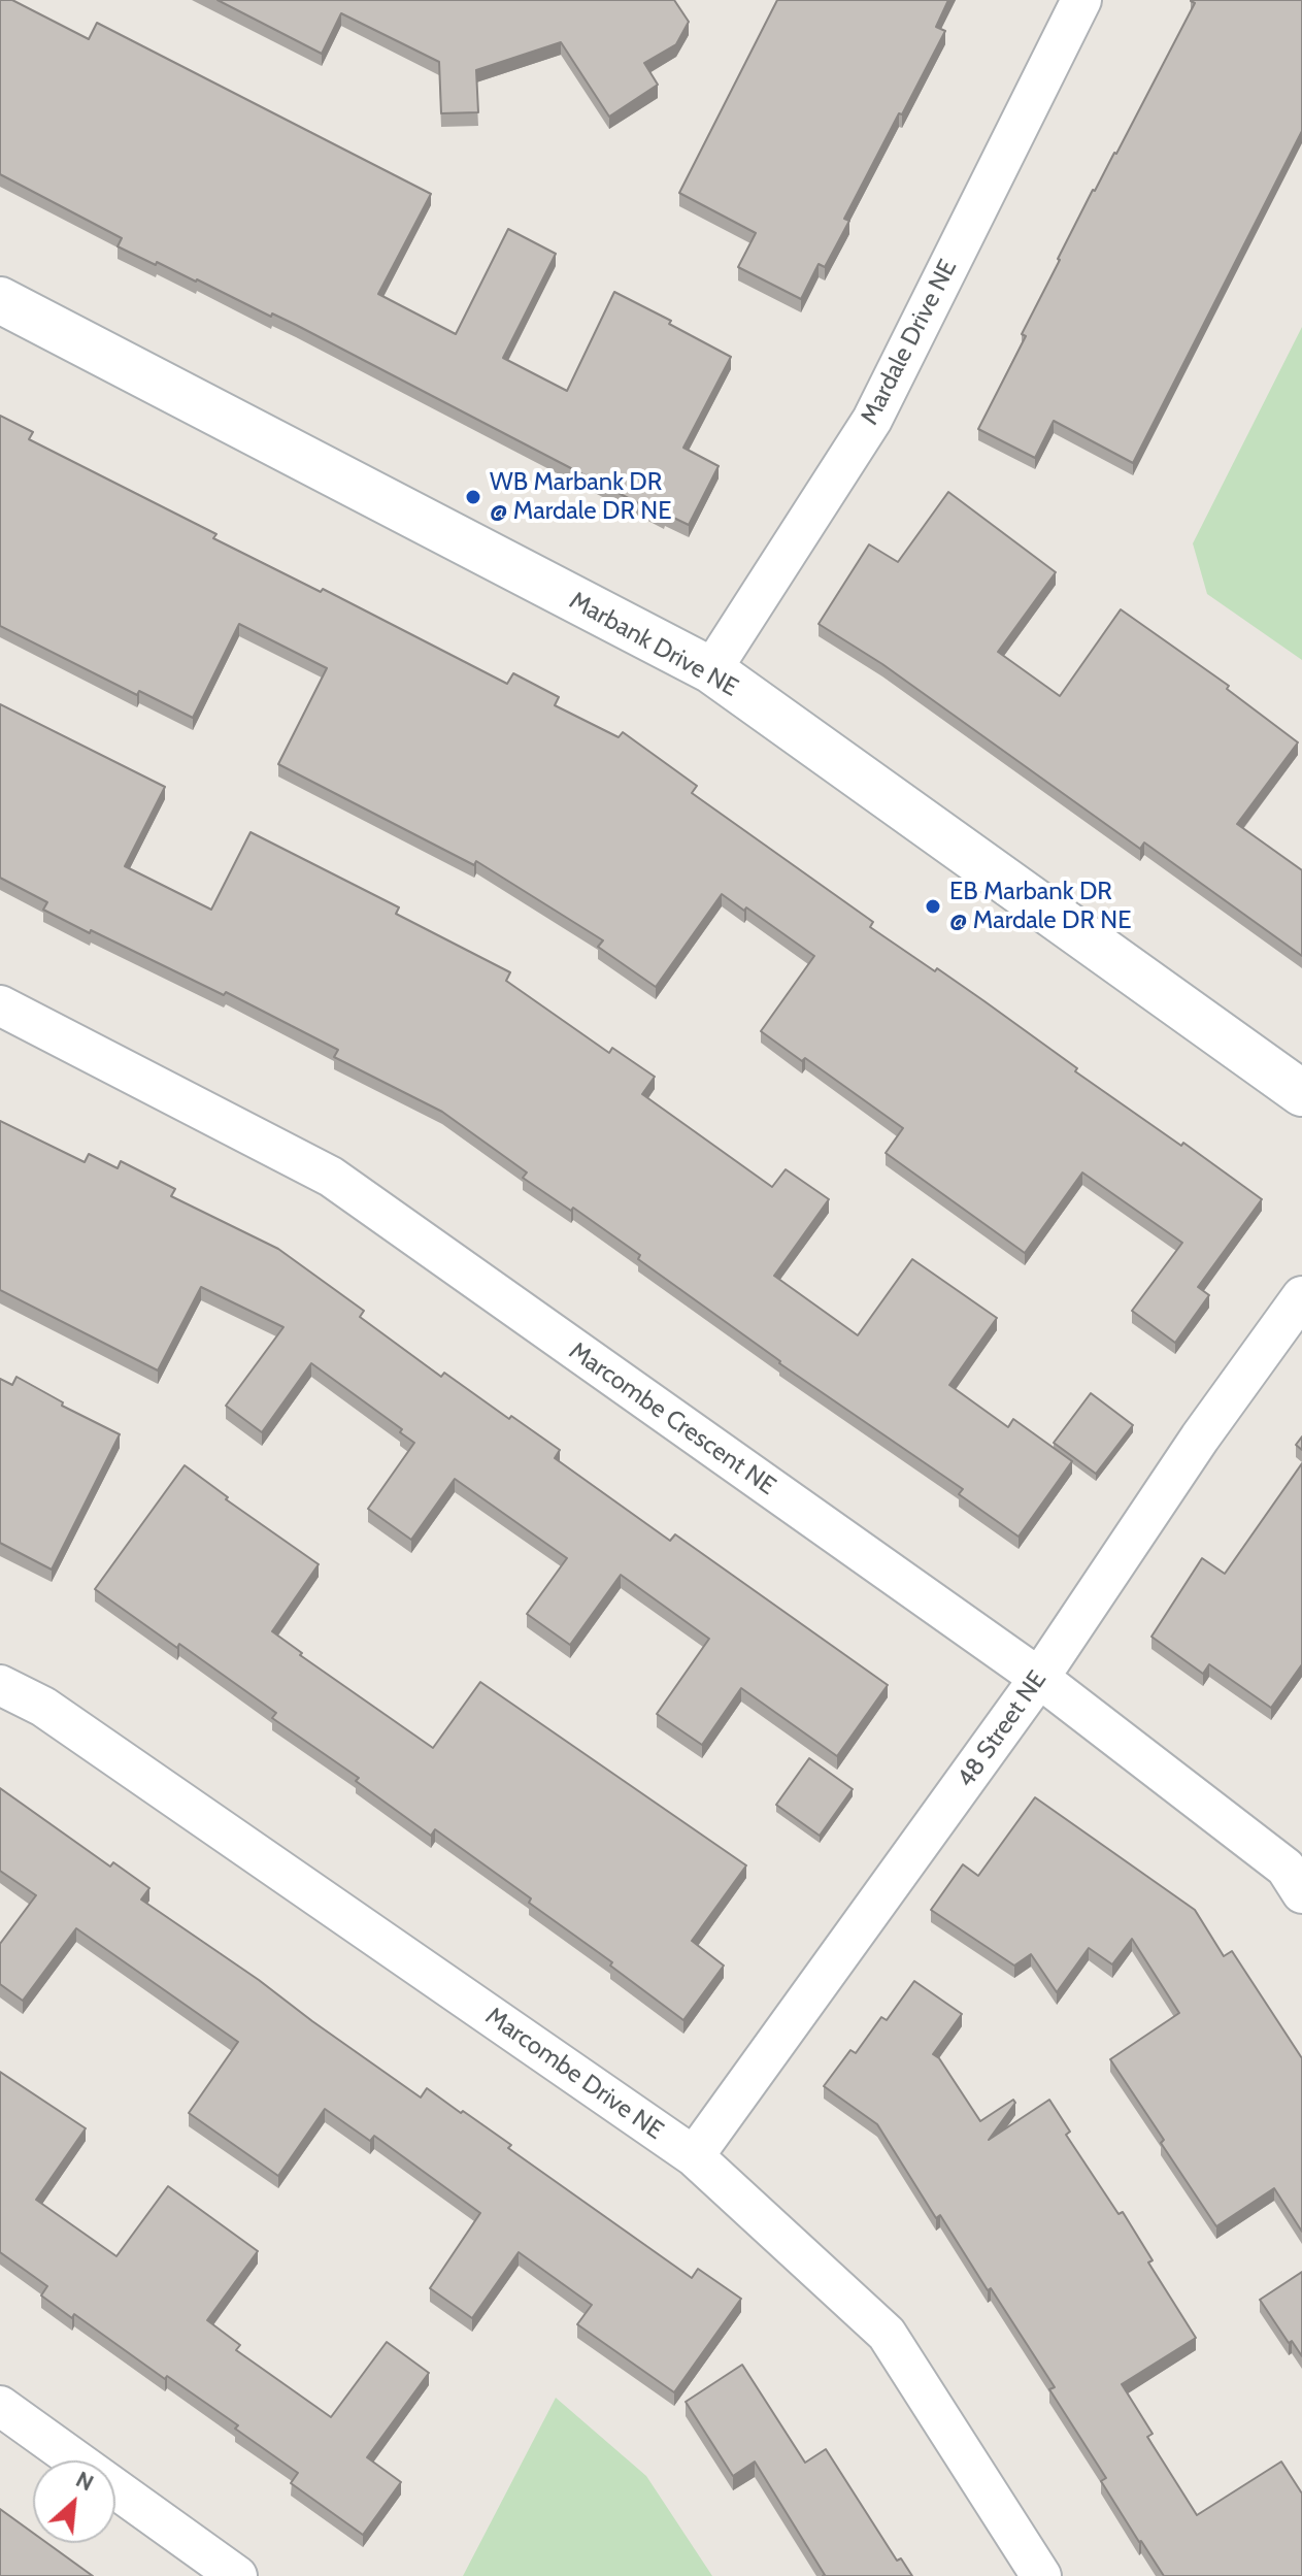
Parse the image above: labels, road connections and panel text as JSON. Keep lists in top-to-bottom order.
{
  "streets": {
    "street": [
      "Mardale Drive NE",
      "Marbank Drive NE",
      "Marcombe Crescent NE",
      "48 Street NE",
      "Marcombe Drive NE"
    ]
  },
  "crossings": [
    ["Mardale Drive NE", "Marbank Drive NE"],
    ["Marcombe Crescent NE", "48 Street NE"],
    ["48 Street NE", "Marcombe Drive NE"]
  ],
  "places": ["WB Marbank DR @ Mardale DR NE", "EB Marbank DR @ Mardale DR NE"],
  "north": "top right"
}
